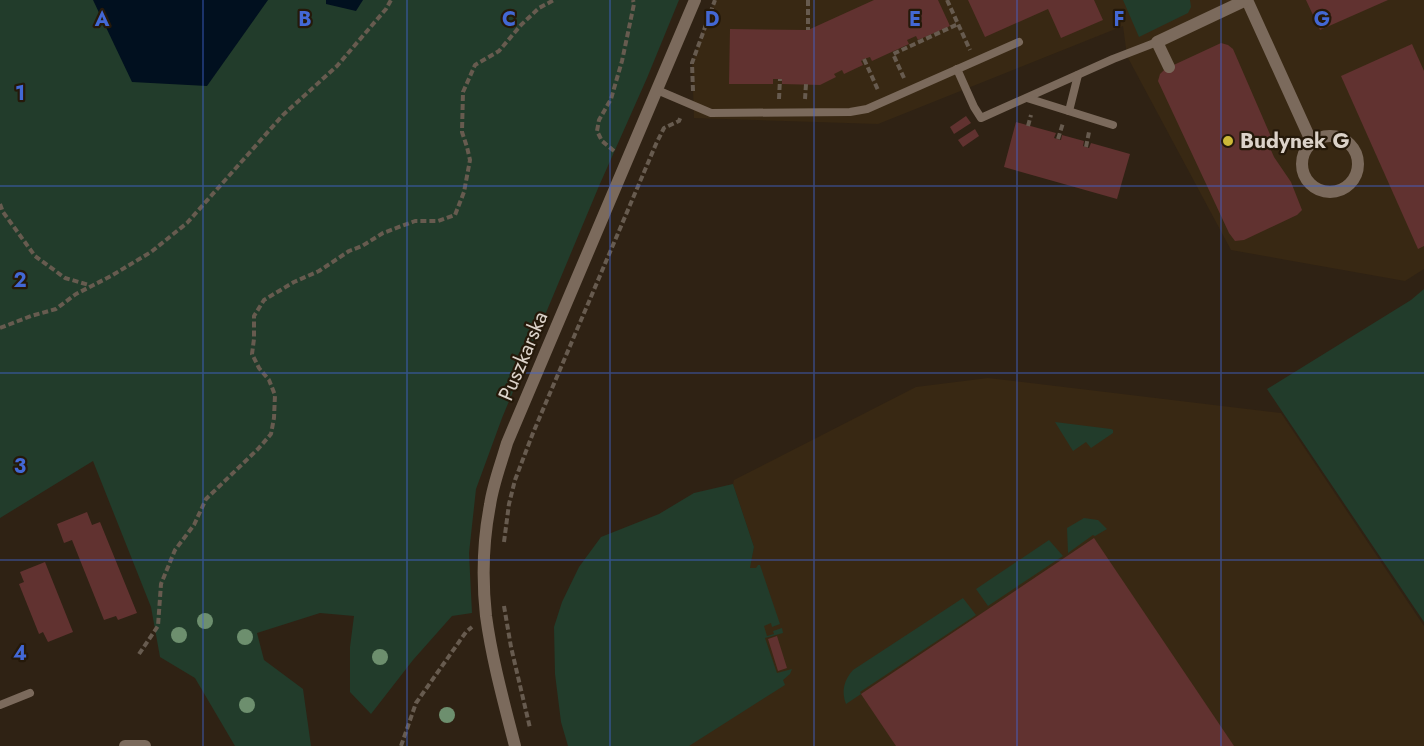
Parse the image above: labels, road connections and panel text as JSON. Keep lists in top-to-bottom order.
{
  "streets": {
    "street": ["Puszkarska"]
  },
  "places": ["Budynek G"],
  "grid": {
    "columns": [
      "A",
      "B",
      "C",
      "D",
      "E",
      "F",
      "G"
    ],
    "rows": [
      "1",
      "2",
      "3",
      "4"
    ]
  }
}
